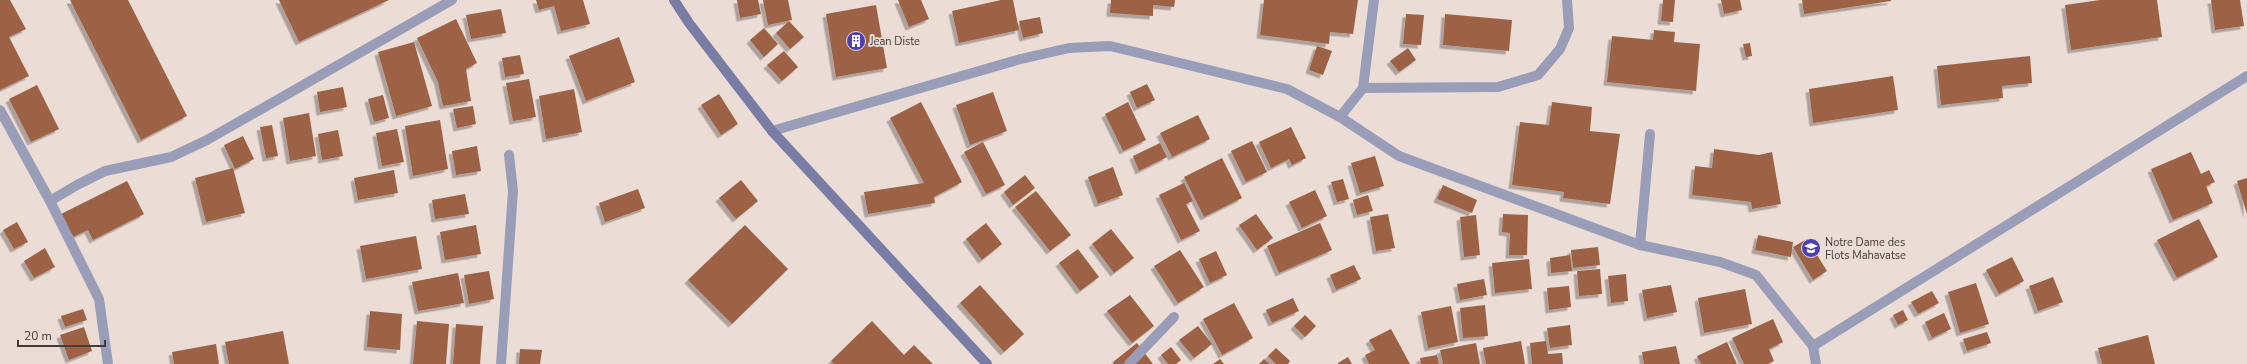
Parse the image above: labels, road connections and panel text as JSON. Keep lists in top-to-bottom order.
{
  "places": {
    "building": ["Jean Diste"],
    "school or university": ["Notre Dame des Flots Mahavatse"]
  },
  "scale_bar": "20 m"
}
